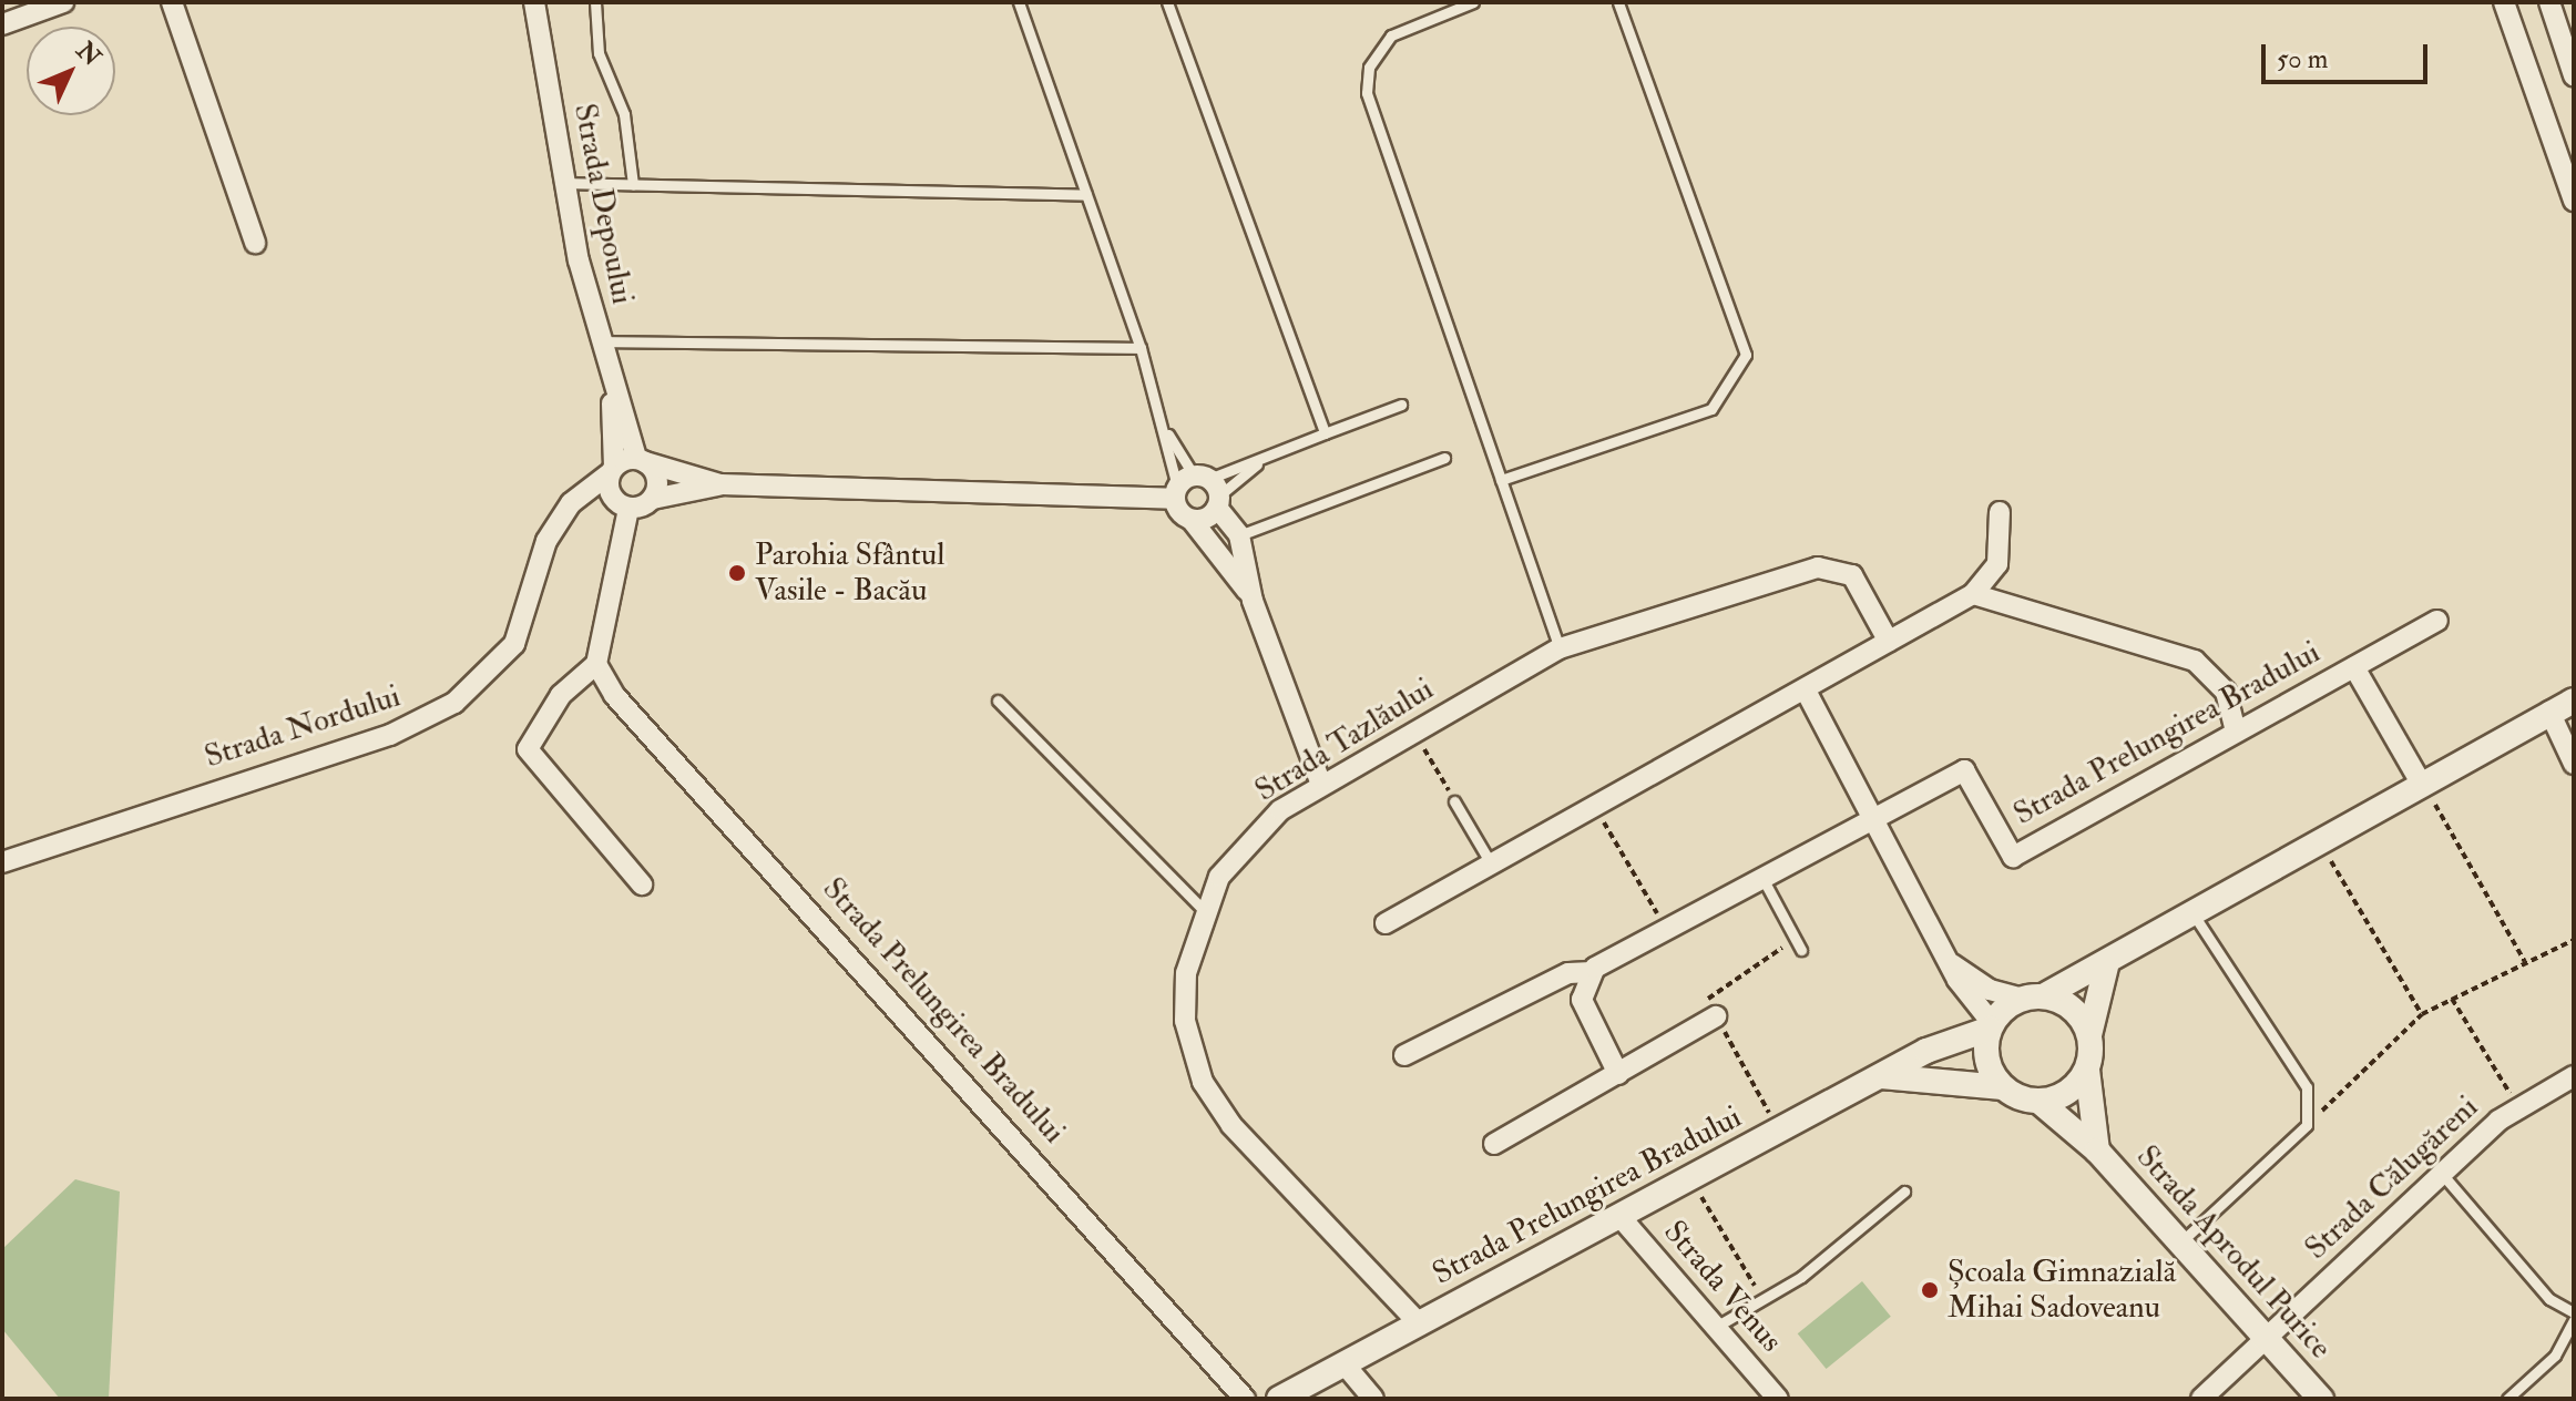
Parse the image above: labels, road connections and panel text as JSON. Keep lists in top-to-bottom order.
{
  "streets": {
    "street": [
      "Strada Depoului",
      "Strada Nordului",
      "Strada Prelungirea Bradului",
      "Strada Tazlăului",
      "Strada Călugăreni",
      "Strada Aprodul Purice",
      "Strada Venus"
    ]
  },
  "crossings": [
    ["Strada Depoului", "Strada Nordului"],
    ["Strada Prelungirea Bradului", "Strada Tazlăului"],
    ["Strada Prelungirea Bradului", "Strada Aprodul Purice"],
    ["Strada Prelungirea Bradului", "Strada Venus"],
    ["Strada Călugăreni", "Strada Aprodul Purice"]
  ],
  "places": ["Parohia Sfântul Vasile - Bacău", "Școala Gimnazială Mihai Sadoveanu"],
  "scale_bar": "50 m",
  "north": "top right"
}
